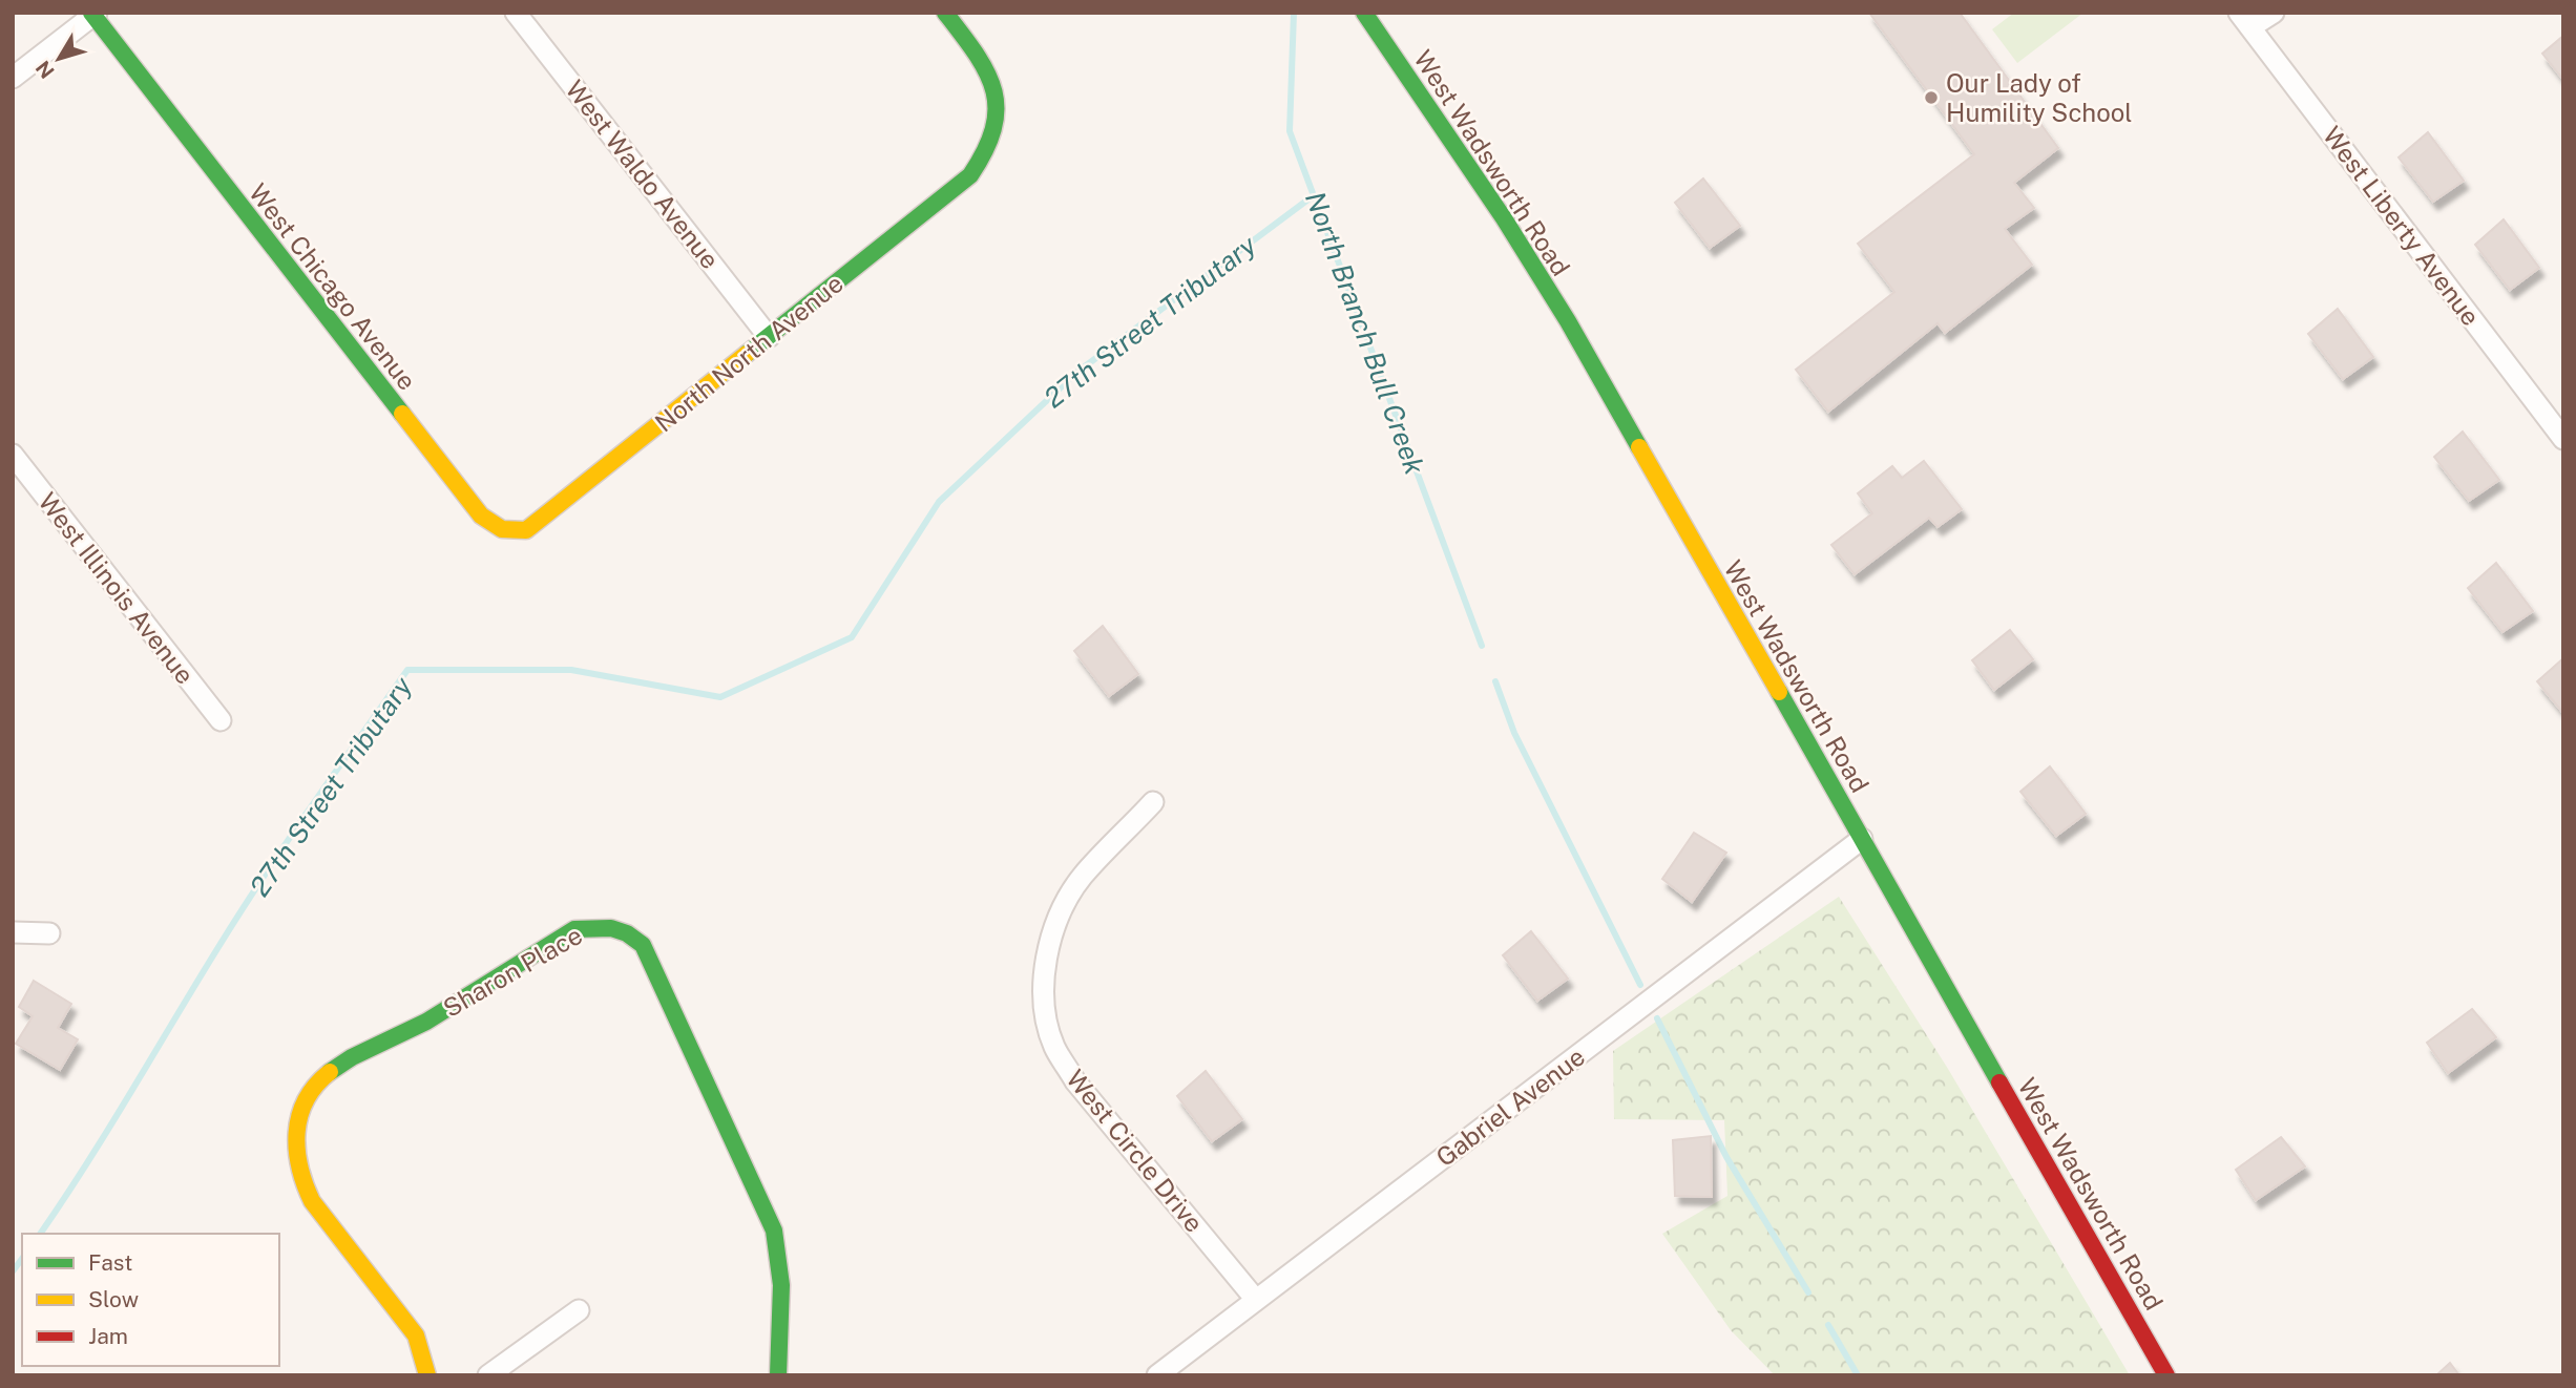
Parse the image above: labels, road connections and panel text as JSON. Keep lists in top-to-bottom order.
{
  "streets": {
    "street": [
      "West Wadsworth Road",
      "West Waldo Avenue",
      "West Liberty Avenue",
      "West Chicago Avenue",
      "North North Avenue",
      "West Illinois Avenue",
      "Sharon Place",
      "Gabriel Avenue",
      "West Circle Drive"
    ]
  },
  "crossings": [
    ["West Wadsworth Road", "Gabriel Avenue"],
    ["West Waldo Avenue", "North North Avenue"],
    ["West Chicago Avenue", "North North Avenue"],
    ["Gabriel Avenue", "West Circle Drive"]
  ],
  "water": ["27th Street Tributary", "North Branch Bull Creek"],
  "places": ["Our Lady of Humility School"],
  "legend": ["Fast", "Slow", "Jam"],
  "north": "bottom left"
}
